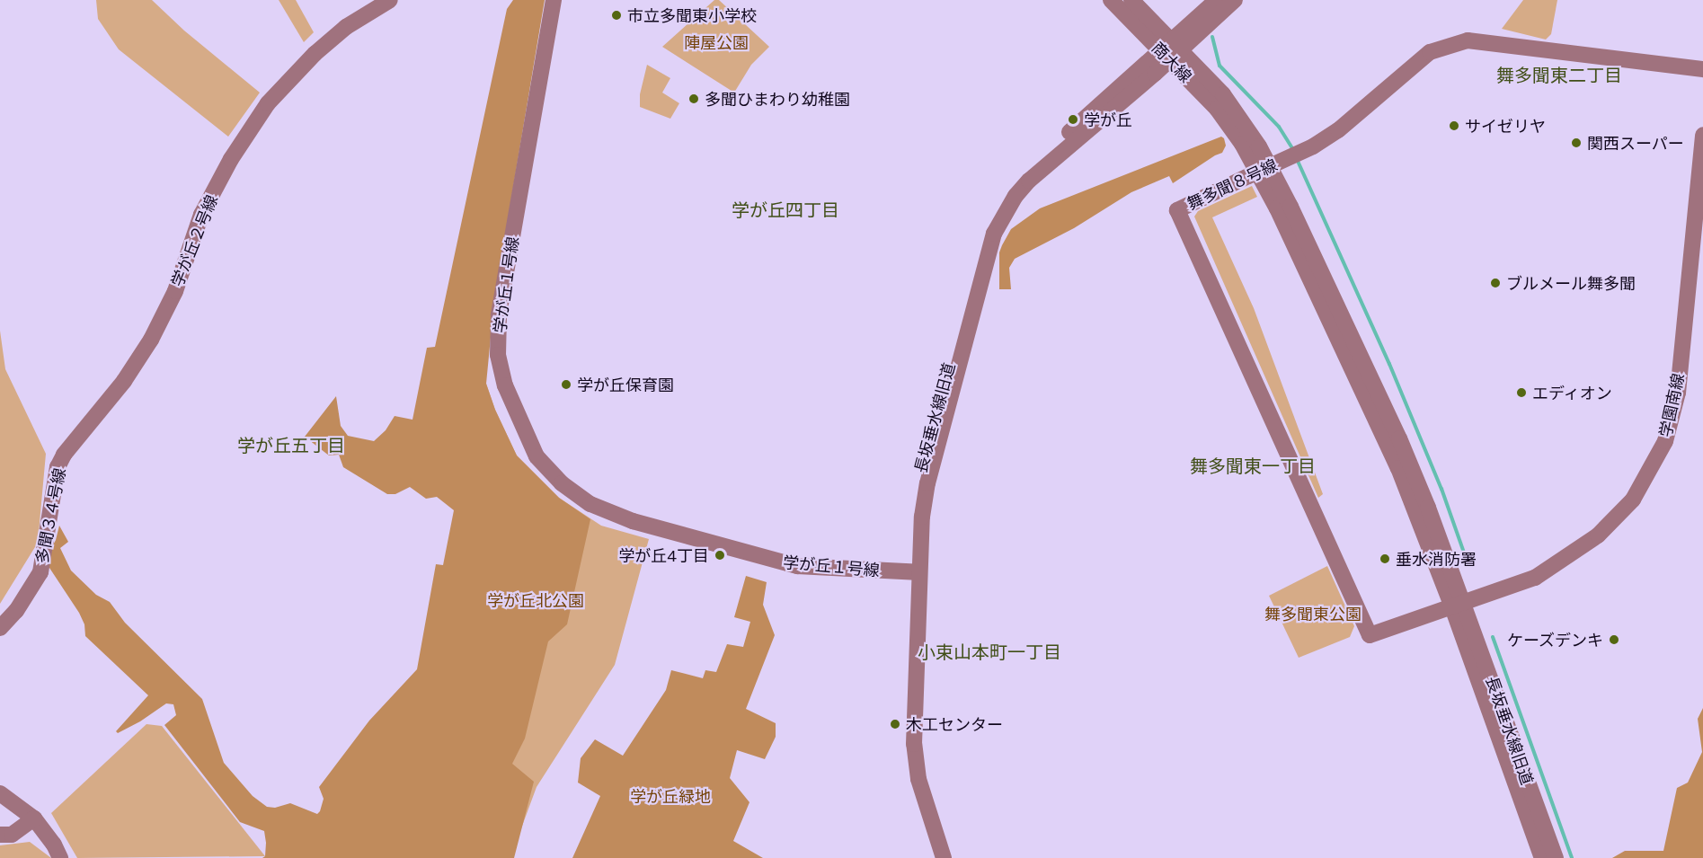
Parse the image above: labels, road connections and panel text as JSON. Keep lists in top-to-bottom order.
{
  "streets": {
    "street": [
      "商大線",
      "舞多聞８号線",
      "学が丘２号線",
      "学が丘１号線",
      "学園南線",
      "長坂垂水線旧道",
      "多聞３４号線"
    ]
  },
  "crossings": [
    ["商大線", "舞多聞８号線"],
    ["商大線", "学園南線"],
    ["商大線", "長坂垂水線旧道"],
    ["舞多聞８号線", "学園南線"],
    ["舞多聞８号線", "長坂垂水線旧道"],
    ["学が丘２号線", "多聞３４号線"],
    ["学が丘１号線", "長坂垂水線旧道"],
    ["学園南線", "長坂垂水線旧道"]
  ],
  "districts": [
    "舞多聞東二丁目",
    "学が丘四丁目",
    "学が丘五丁目",
    "舞多聞東一丁目",
    "小束山本町一丁目"
  ],
  "parks": [
    "陣屋公園",
    "学が丘北公園",
    "舞多聞東公園",
    "学が丘緑地"
  ],
  "places": [
    "市立多聞東小学校",
    "多聞ひまわり幼稚園",
    "学が丘",
    "サイゼリヤ",
    "関西スーパー",
    "ブルメール舞多聞",
    "学が丘保育園",
    "エディオン",
    "学が丘4丁目",
    "垂水消防署",
    "ケーズデンキ",
    "木工センター"
  ]
}
